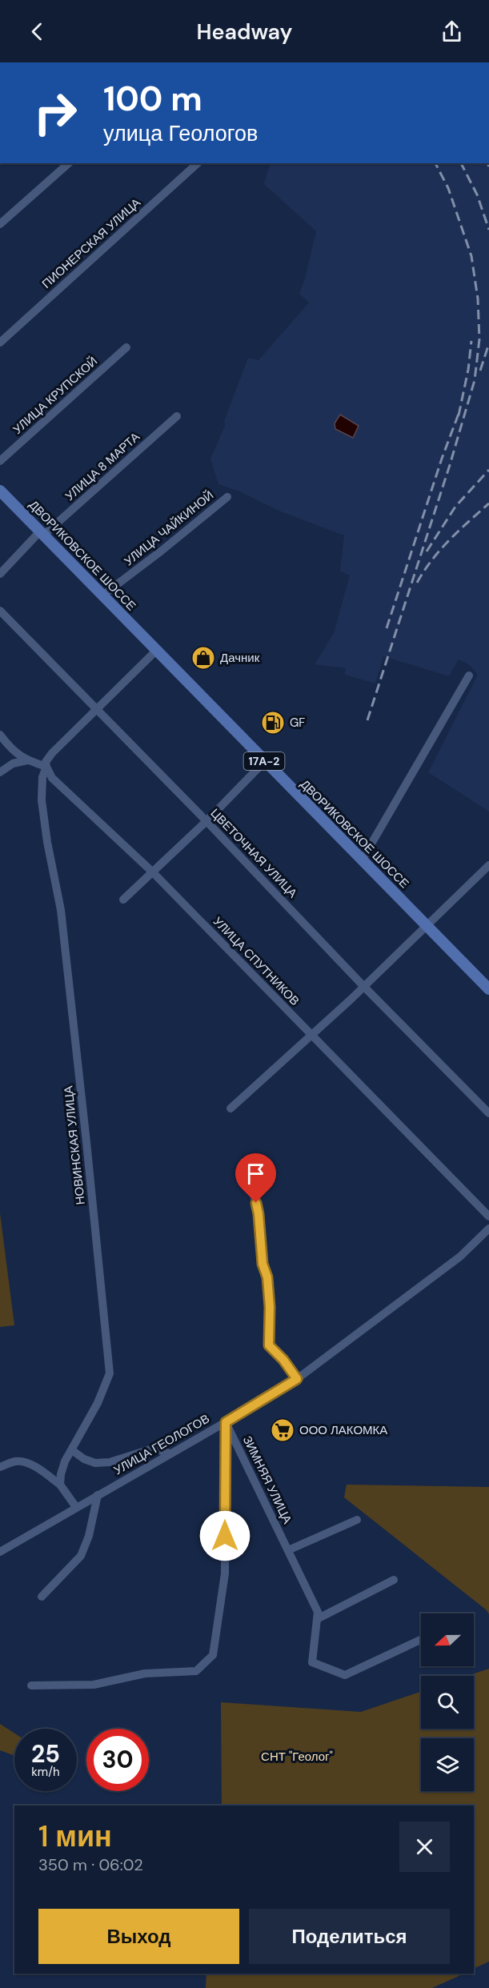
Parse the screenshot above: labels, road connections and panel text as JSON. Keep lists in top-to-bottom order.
{
  "streets": {
    "main road": ["ДВОРИКОВСКОЕ ШОССЕ", "17А-2"],
    "street": [
      "ПИОНЕРСКАЯ УЛИЦА",
      "УЛИЦА КРУПСКОЙ",
      "УЛИЦА 8 МАРТА",
      "УЛИЦА ЧАЙКИНОЙ",
      "ЦВЕТОЧНАЯ УЛИЦА",
      "УЛИЦА СПУТНИКОВ",
      "НОВИНСКАЯ УЛИЦА",
      "УЛИЦА ГЕОЛОГОВ",
      "ЗИМНЯЯ УЛИЦА"
    ]
  },
  "crossings": [
    ["УЛИЦА 8 МАРТА", "ДВОРИКОВСКОЕ ШОССЕ"],
    ["УЛИЦА ЧАЙКИНОЙ", "ДВОРИКОВСКОЕ ШОССЕ"],
    ["УЛИЦА СПУТНИКОВ", "НОВИНСКАЯ УЛИЦА"],
    ["УЛИЦА ГЕОЛОГОВ", "ЗИМНЯЯ УЛИЦА"]
  ],
  "parks": ["СНТ \"Геолог\""],
  "places": {
    "shop": ["Дачник"],
    "fuel station": ["GF"],
    "supermarket": ["ООО ЛАКОМКА"]
  },
  "north": "left",
  "page": {
    "header": "Headway",
    "turn": ["100 m", "улица Геологов"],
    "speed": "25 km/h",
    "limit": "30",
    "heading": ["1 мин", "350 m · 06:02"],
    "buttons": ["Выход", "Поделиться"]
  }
}
